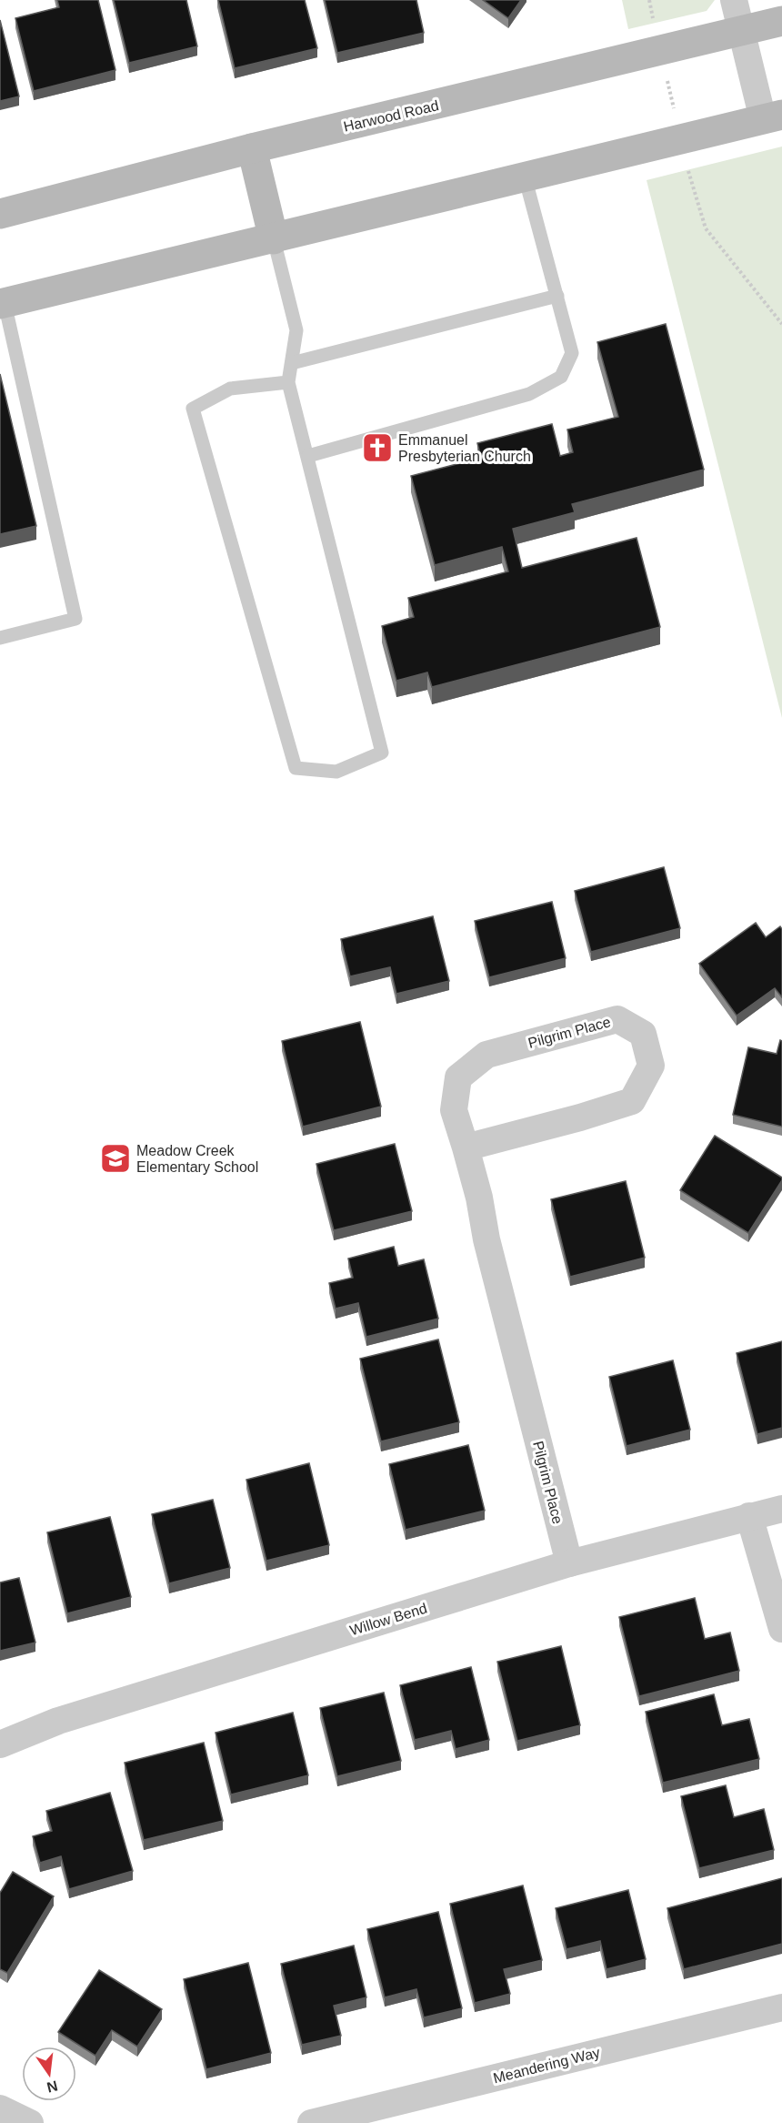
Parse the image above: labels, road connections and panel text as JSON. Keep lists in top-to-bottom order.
{
  "streets": {
    "main road": ["Harwood Road"],
    "street": ["Pilgrim Place", "Willow Bend", "Meandering Way"]
  },
  "crossings": [
    ["Pilgrim Place", "Willow Bend"]
  ],
  "places": {
    "church": ["Emmanuel Presbyterian Church"],
    "school or university": ["Meadow Creek Elementary School"]
  },
  "north": "bottom"
}
